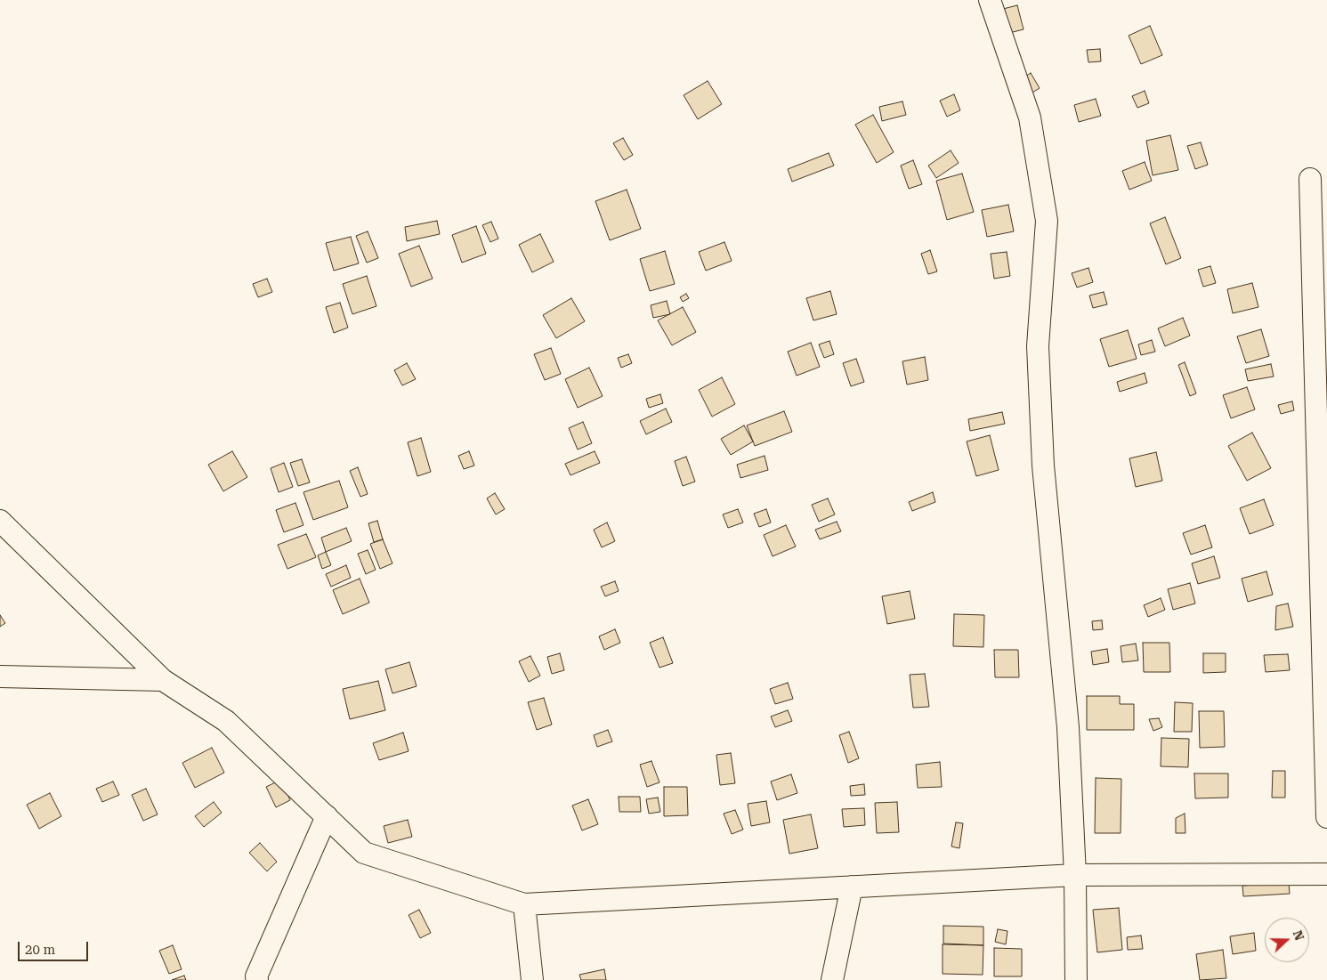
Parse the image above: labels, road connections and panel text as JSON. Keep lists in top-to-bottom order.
{
  "scale_bar": "20 m",
  "north": "right"
}
